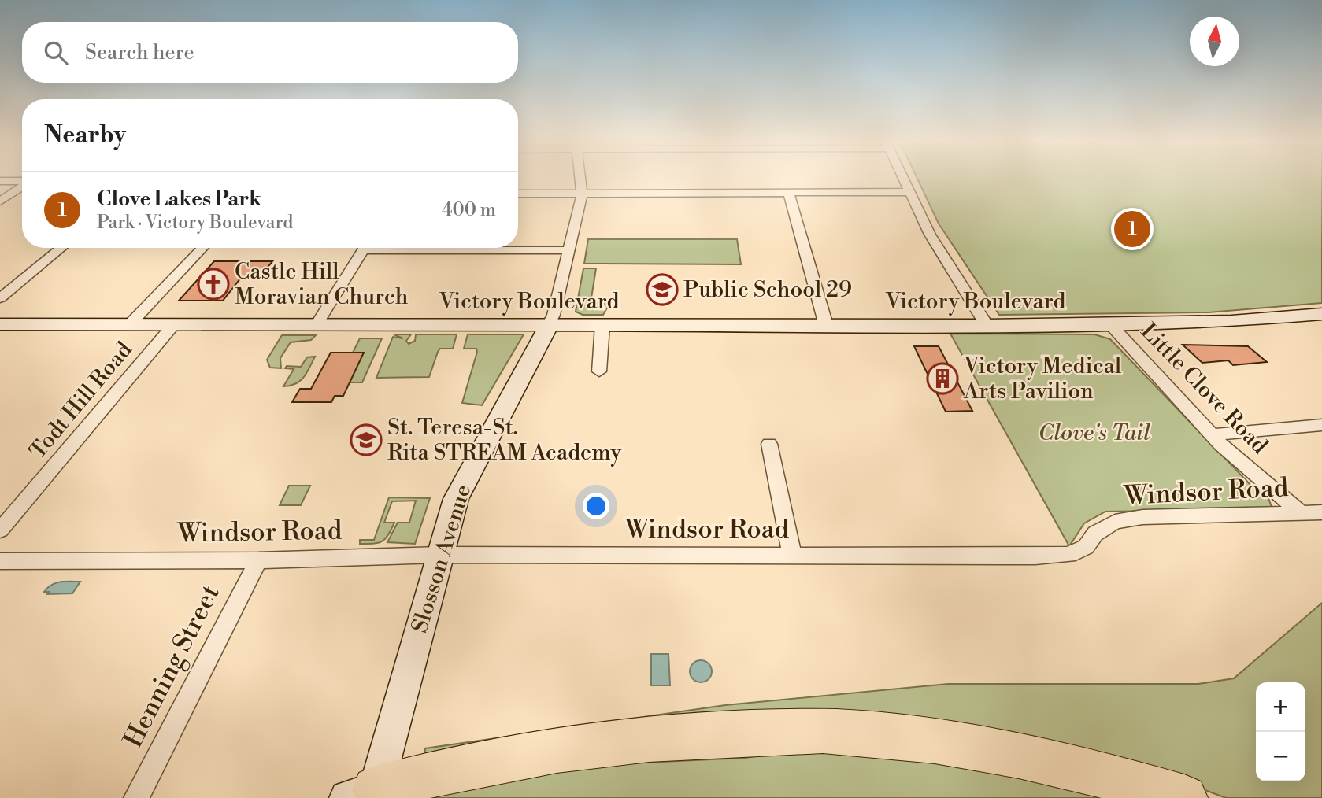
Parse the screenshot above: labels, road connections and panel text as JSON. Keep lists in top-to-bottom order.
{
  "streets": {
    "main road": ["Victory Boulevard", "Slosson Avenue"],
    "street": [
      "Little Clove Road",
      "Todt Hill Road",
      "Windsor Road",
      "Henning Street"
    ]
  },
  "crossings": [
    ["Victory Boulevard", "Little Clove Road"],
    ["Victory Boulevard", "Todt Hill Road"],
    ["Victory Boulevard", "Slosson Avenue"],
    ["Little Clove Road", "Windsor Road"],
    ["Windsor Road", "Slosson Avenue"],
    ["Windsor Road", "Henning Street"]
  ],
  "parks": ["Clove's Tail"],
  "places": {
    "church": ["Castle Hill Moravian Church"],
    "school or university": ["Public School 29", "St. Teresa-St. Rita STREAM Academy"],
    "building": ["Victory Medical Arts Pavilion"]
  },
  "north": "top",
  "page": {
    "search": "Search here",
    "heading": "Nearby",
    "list": [
      {
        "mark": "1",
        "name": "Clove Lakes Park",
        "note": "Park · Victory Boulevard",
        "value": "400 m"
      }
    ],
    "pins": "1",
    "map_buttons": ["+", "−"]
  }
}
